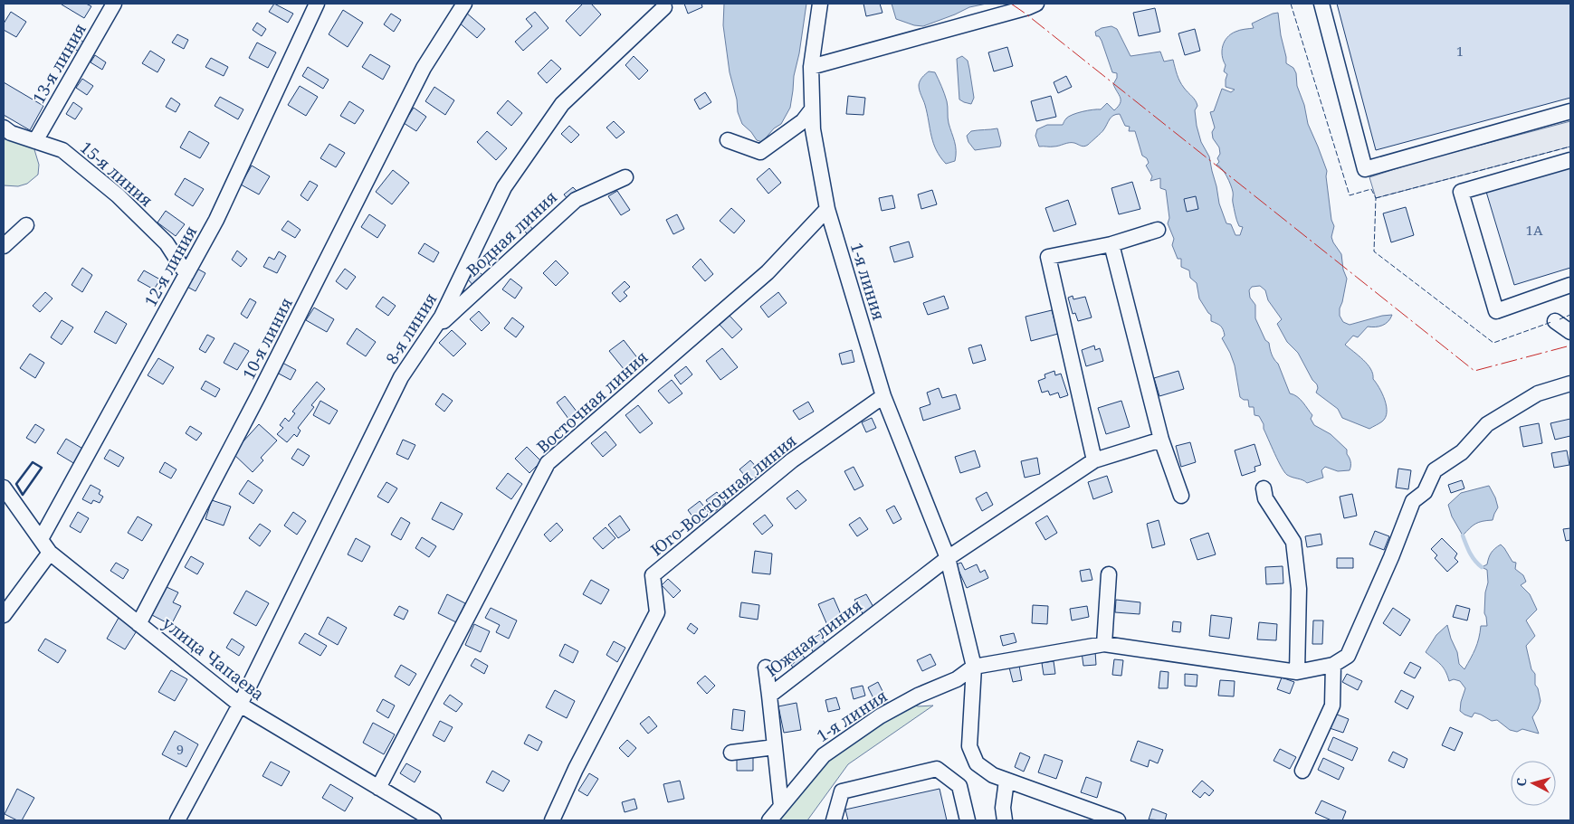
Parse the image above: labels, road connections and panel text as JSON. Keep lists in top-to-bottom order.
{
  "streets": {
    "street": [
      "13-я линия",
      "15-я линия",
      "Водная линия",
      "12-я линия",
      "1-я линия",
      "8-я линия",
      "10-я линия",
      "Восточная линия",
      "Юго-Восточная линия",
      "Южная линия",
      "улица Чапаева"
    ]
  },
  "crossings": [
    ["13-я линия", "15-я линия"],
    ["15-я линия", "12-я линия"],
    ["Водная линия", "8-я линия"],
    ["12-я линия", "улица Чапаева"],
    ["1-я линия", "Восточная линия"],
    ["1-я линия", "Юго-Восточная линия"],
    ["1-я линия", "Южная линия"],
    ["8-я линия", "улица Чапаева"],
    ["10-я линия", "улица Чапаева"],
    ["Восточная линия", "улица Чапаева"]
  ],
  "house_numbers": ["1", "1А", "9"],
  "north": "left"
}
